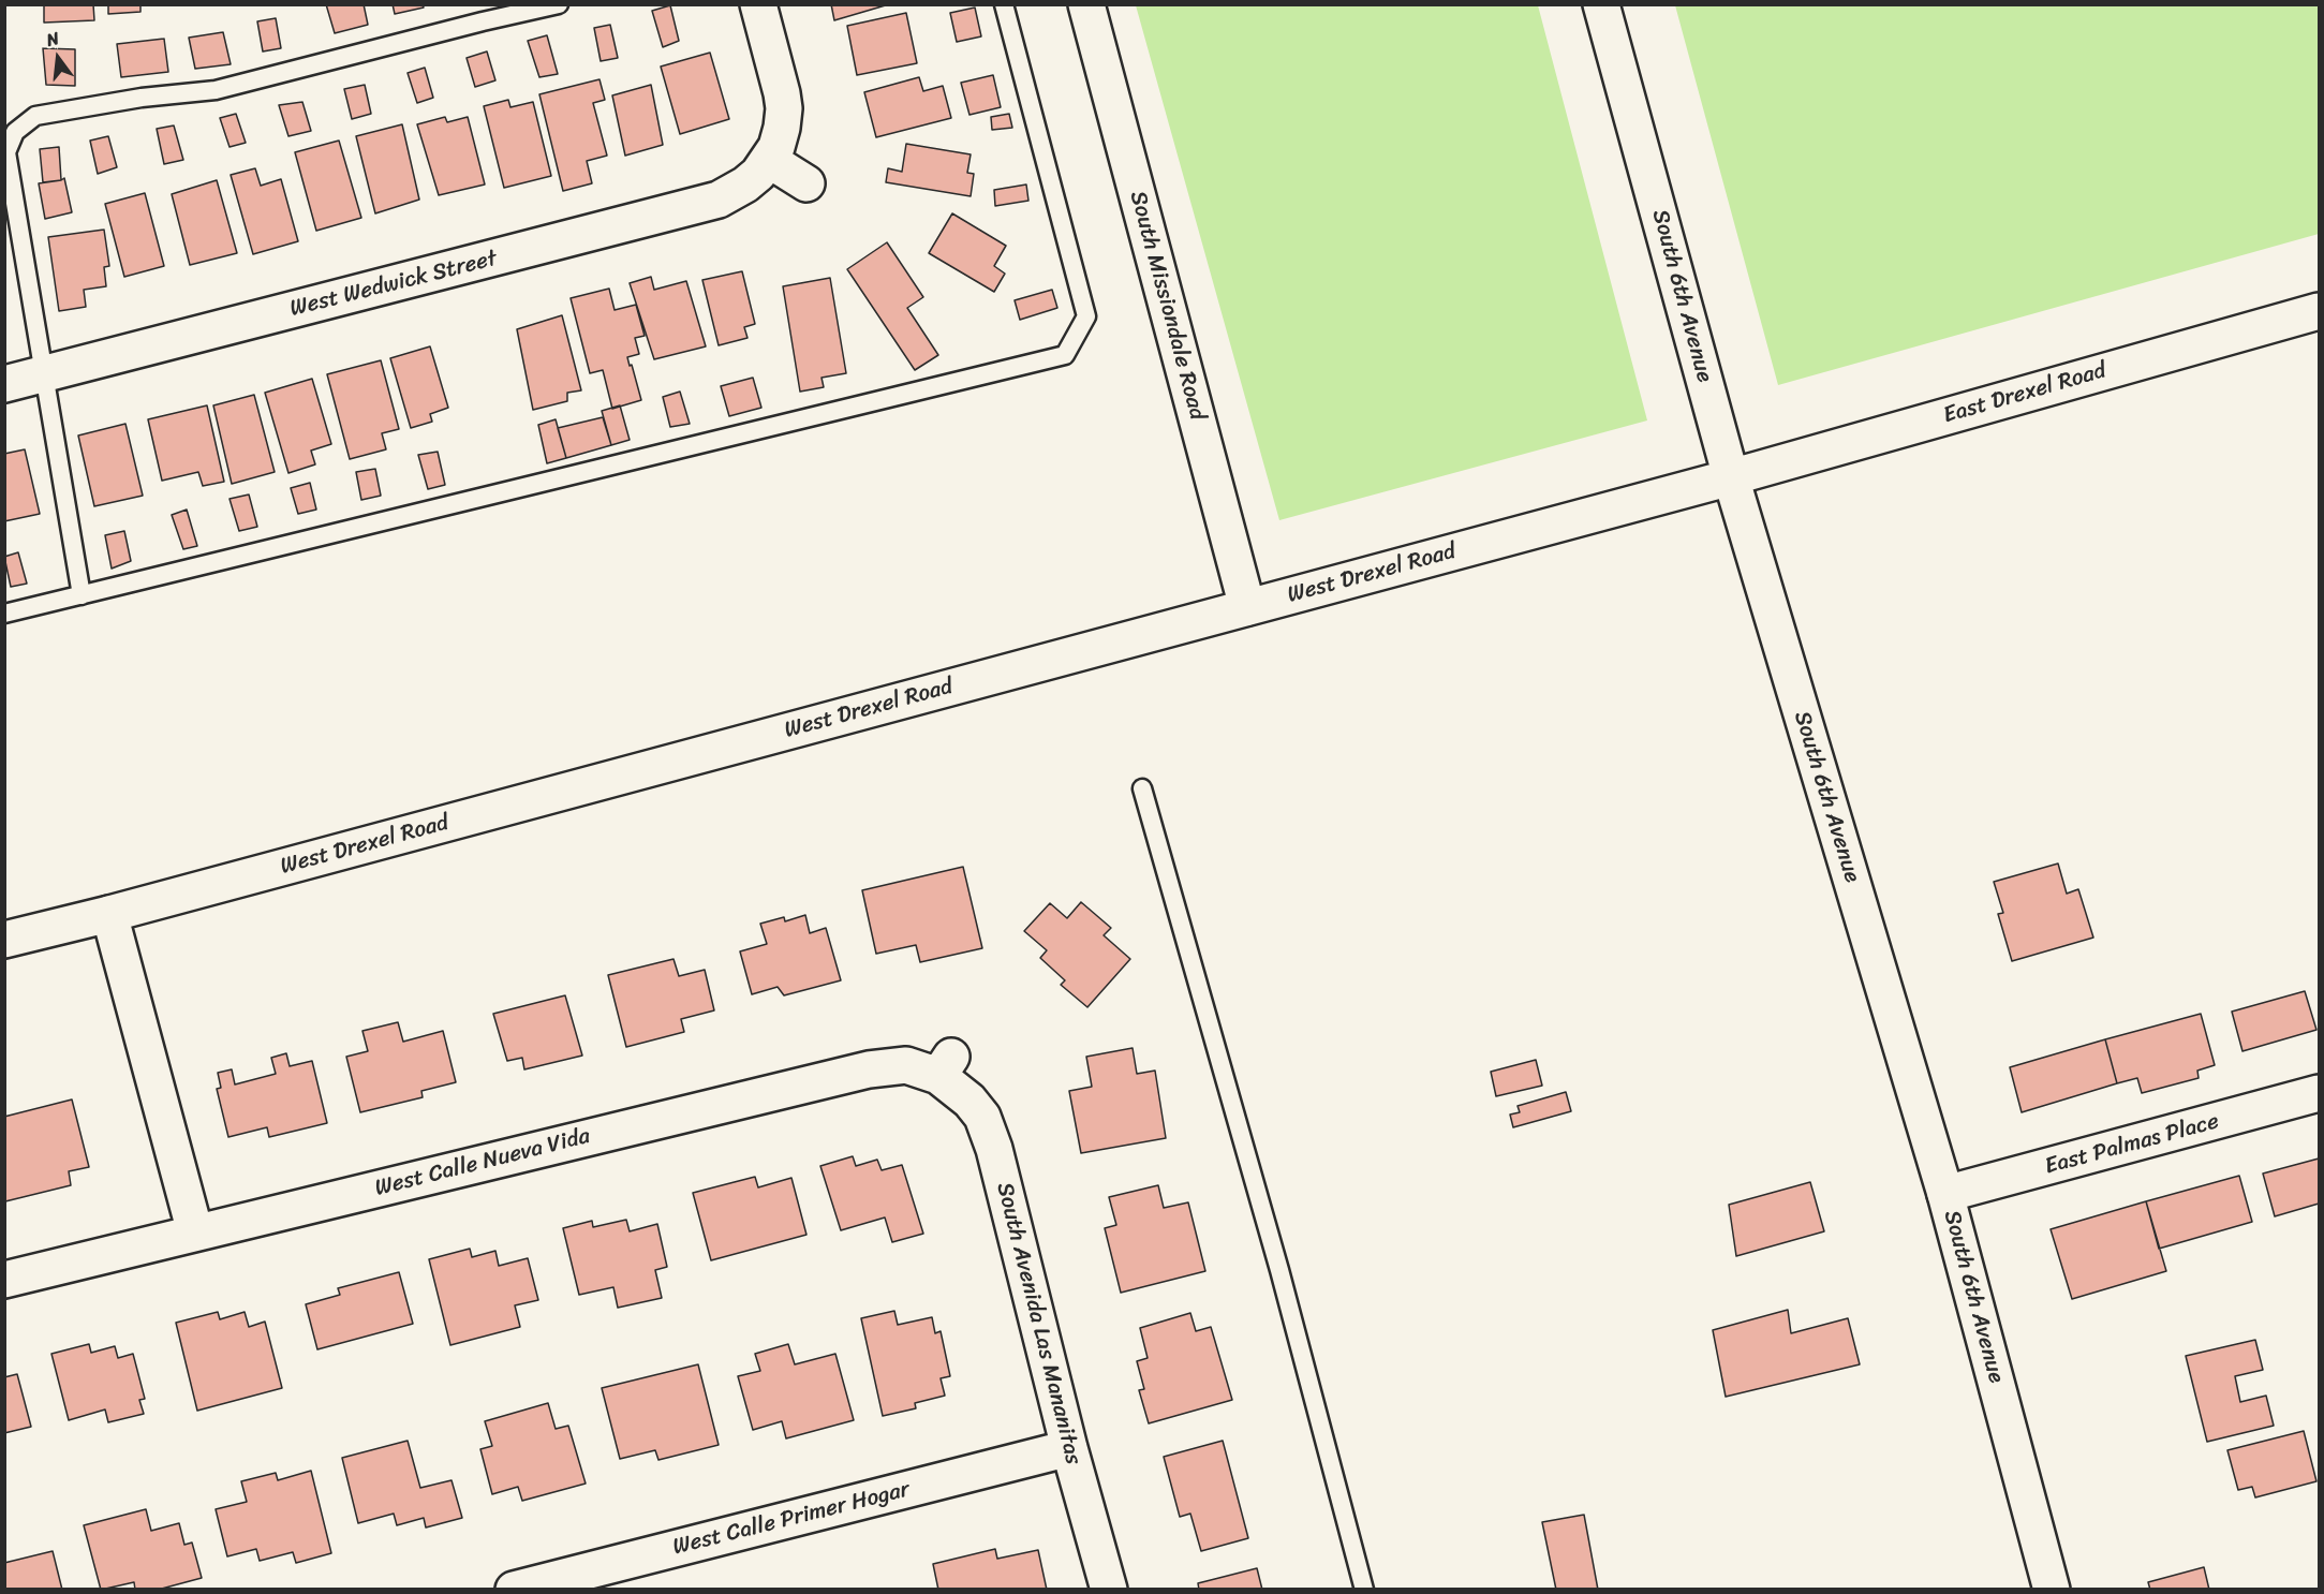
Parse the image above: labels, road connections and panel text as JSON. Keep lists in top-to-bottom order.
{
  "streets": {
    "street": [
      "West Wedwick Street",
      "South 6th Avenue",
      "South Missiondale Road",
      "East Drexel Road",
      "West Drexel Road",
      "East Palmas Place",
      "West Calle Nueva Vida",
      "South Avenida Las Mananitas",
      "West Calle Primer Hogar"
    ]
  },
  "crossings": [
    ["South 6th Avenue", "East Drexel Road"],
    ["South 6th Avenue", "West Drexel Road"],
    ["South 6th Avenue", "East Palmas Place"],
    ["South Missiondale Road", "West Drexel Road"],
    ["East Drexel Road", "West Drexel Road"],
    ["West Calle Nueva Vida", "South Avenida Las Mananitas"],
    ["South Avenida Las Mananitas", "West Calle Primer Hogar"]
  ],
  "north": "top"
}
